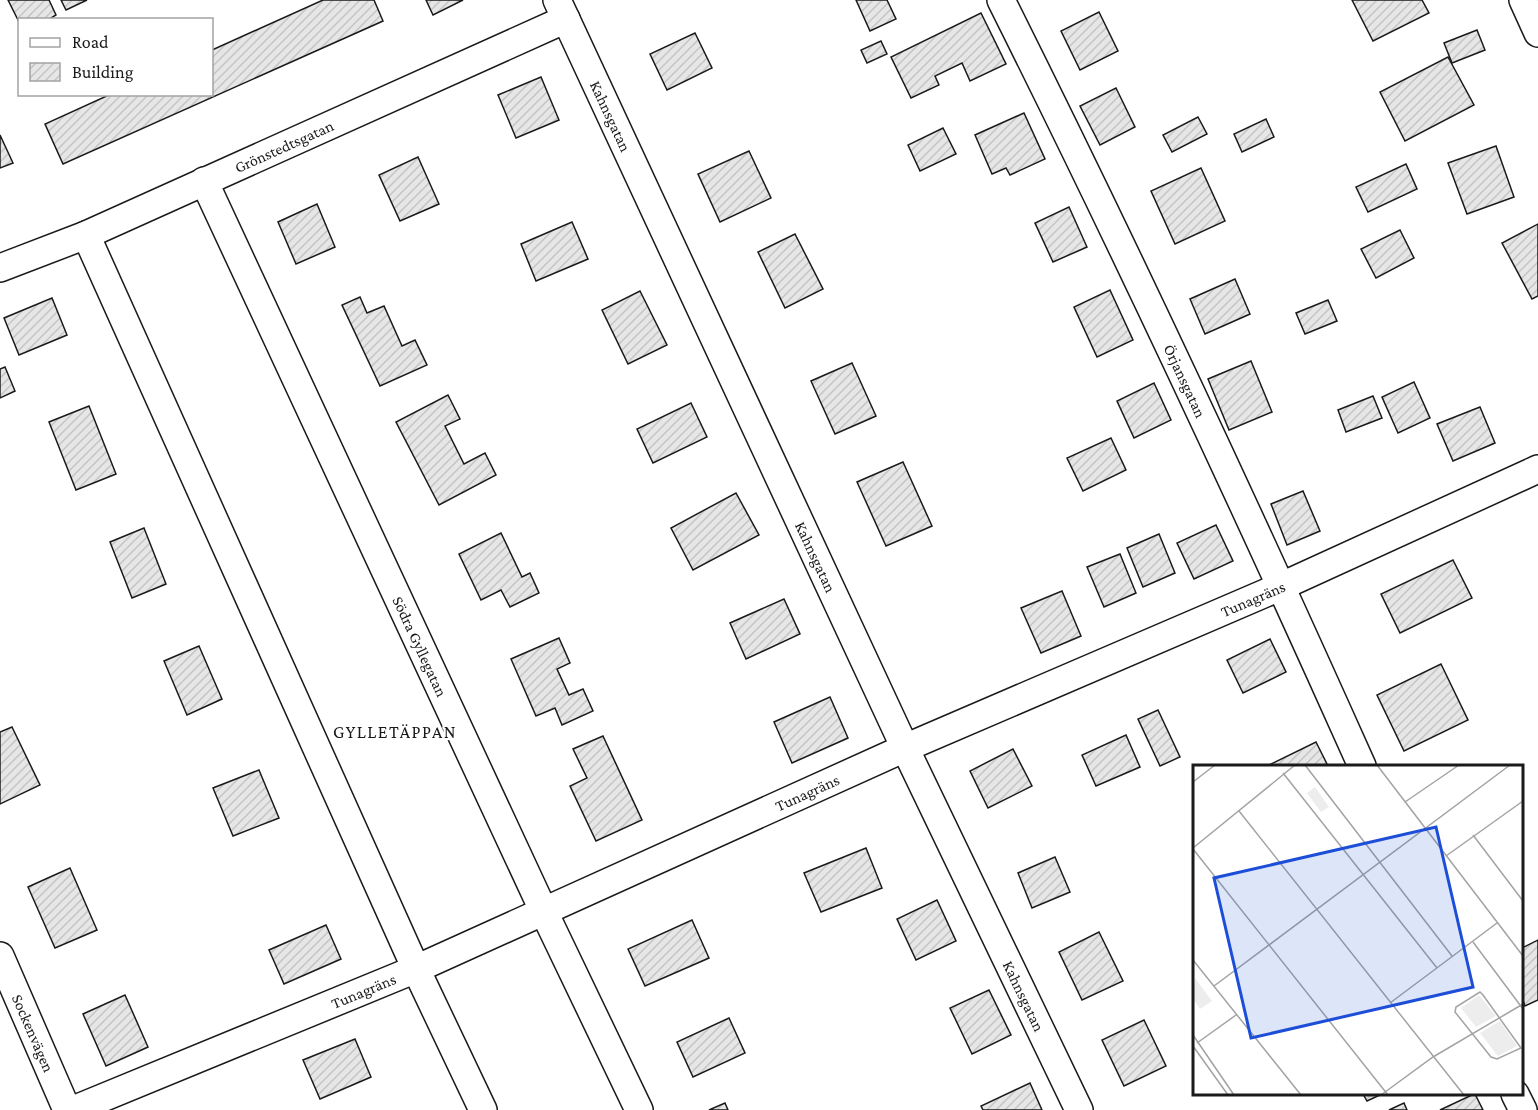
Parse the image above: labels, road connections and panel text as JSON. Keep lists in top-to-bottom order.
{
  "streets": {
    "street": [
      "Kahnsgatan",
      "Grönstedtsgatan",
      "Örjansgatan",
      "Tunagräns",
      "Södra Gyllegatan",
      "Sockenvägen"
    ]
  },
  "crossings": [
    ["Kahnsgatan", "Grönstedtsgatan"],
    ["Kahnsgatan", "Tunagräns"],
    ["Grönstedtsgatan", "Södra Gyllegatan"],
    ["Örjansgatan", "Tunagräns"],
    ["Tunagräns", "Södra Gyllegatan"]
  ],
  "districts": ["GYLLETÄPPAN"],
  "legend": ["Road", "Building"]
}
